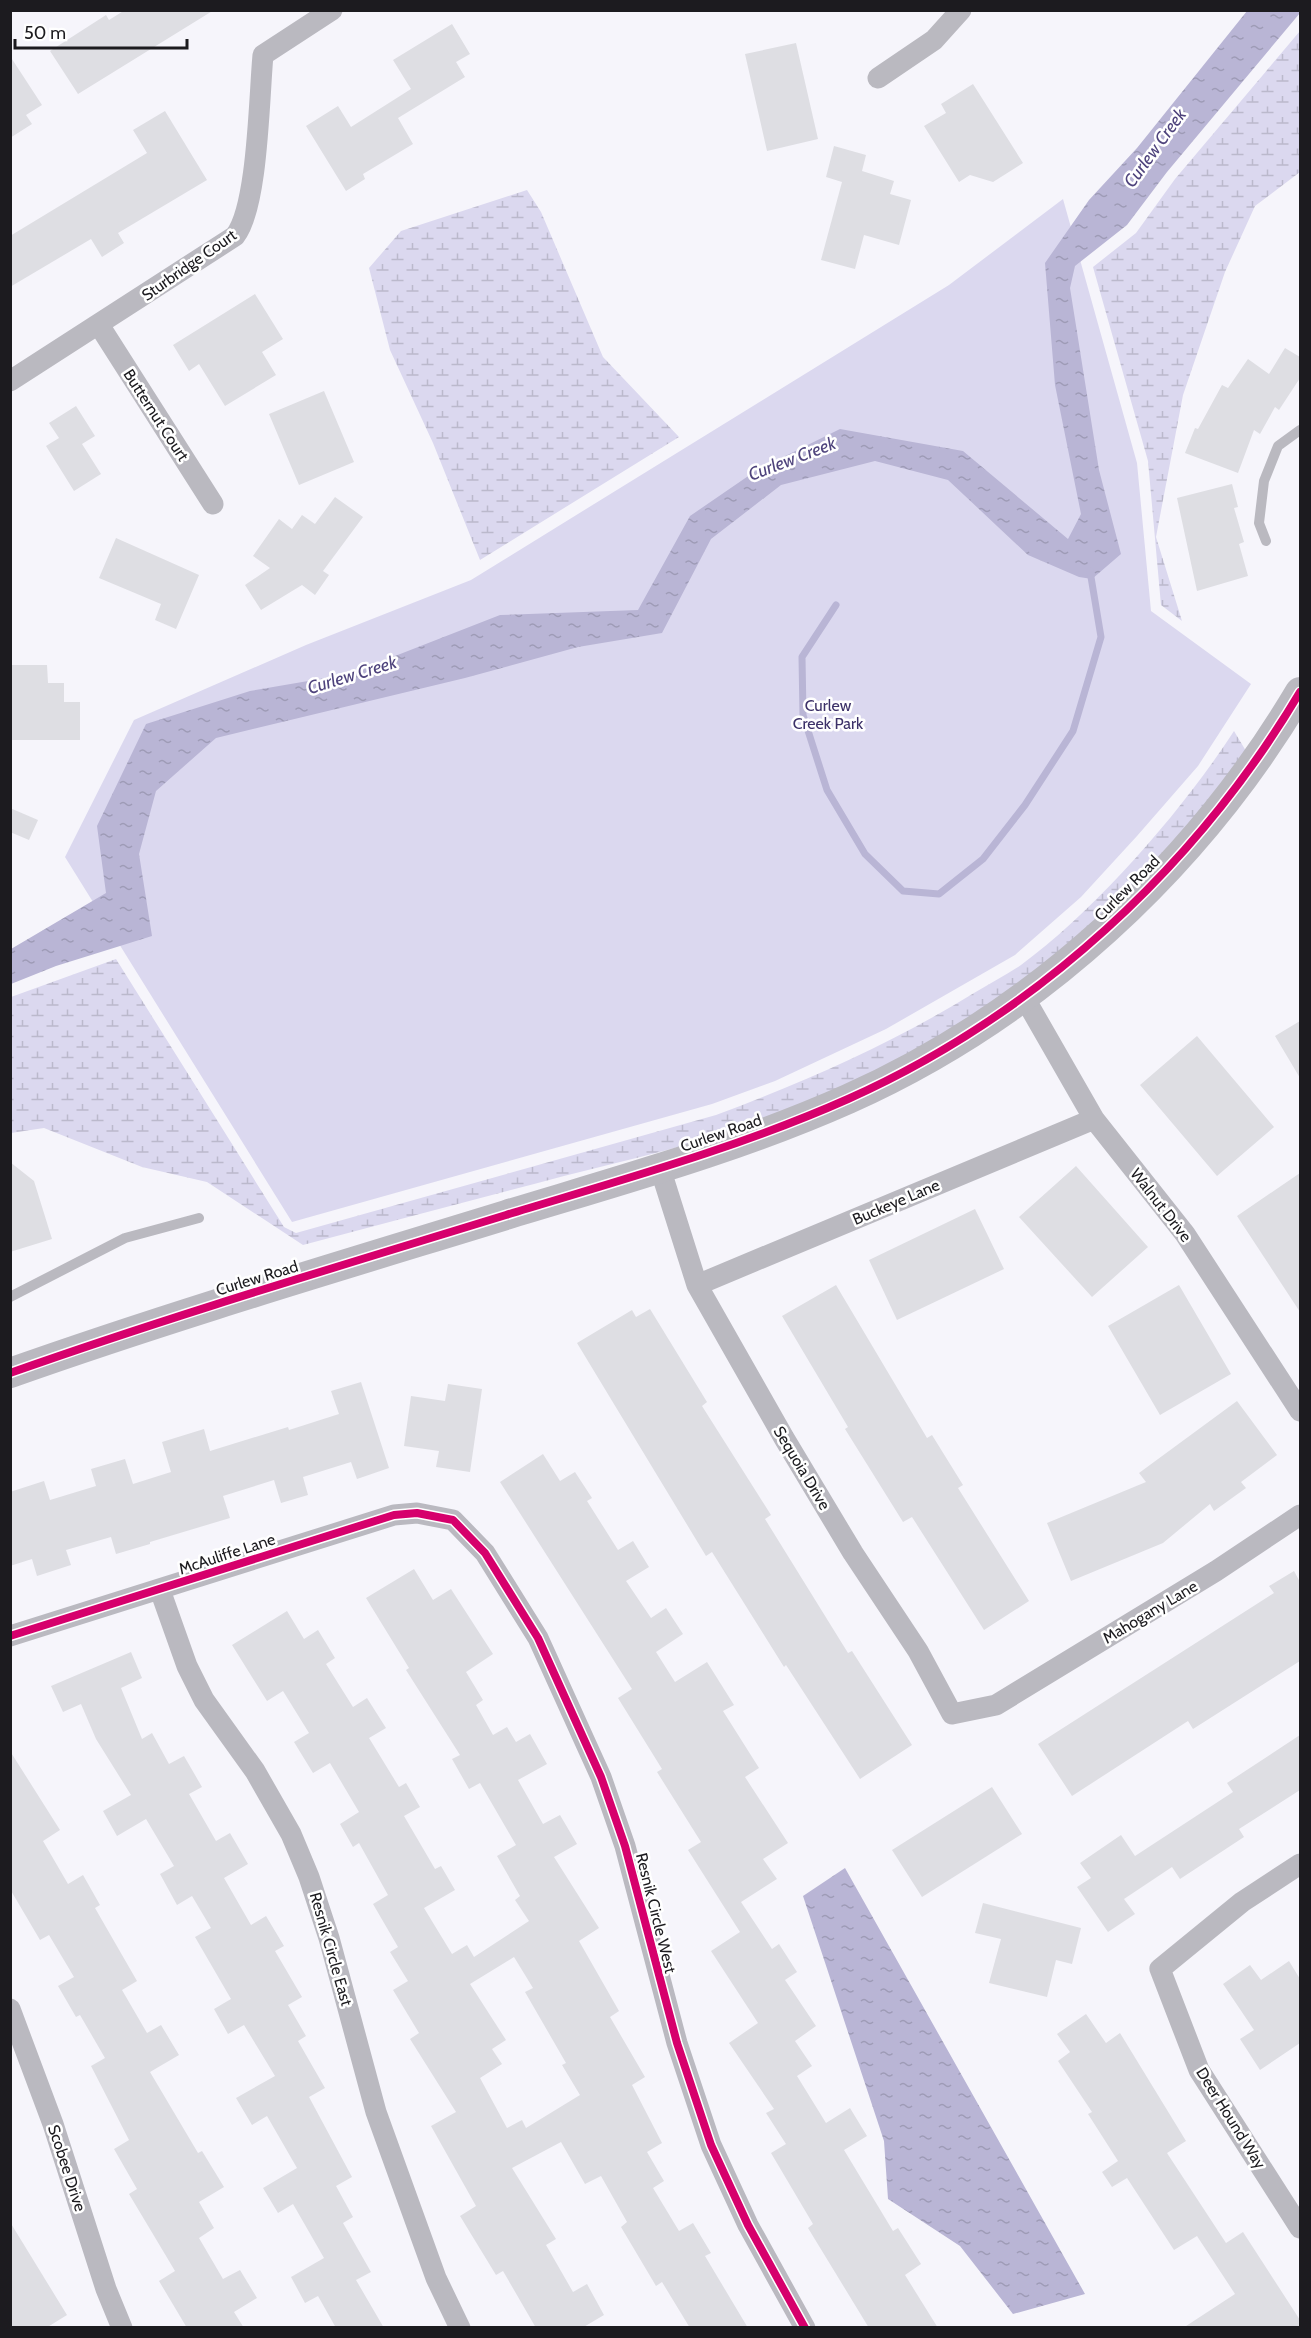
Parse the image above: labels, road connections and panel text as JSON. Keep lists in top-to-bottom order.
{
  "streets": {
    "main road": ["Curlew Road"],
    "street": [
      "Sturbridge Court",
      "Butternut Court",
      "Buckeye Lane",
      "Walnut Drive",
      "Sequoia Drive",
      "McAuliffe Lane",
      "Mahogany Lane",
      "Resnik Circle West",
      "Resnik Circle East",
      "Deer Hound Way",
      "Scobee Drive"
    ]
  },
  "crossings": [
    ["Sturbridge Court", "Butternut Court"],
    ["Curlew Road", "Walnut Drive"],
    ["Curlew Road", "Sequoia Drive"],
    ["Buckeye Lane", "Walnut Drive"],
    ["Buckeye Lane", "Sequoia Drive"],
    ["Sequoia Drive", "Mahogany Lane"],
    ["McAuliffe Lane", "Resnik Circle West"],
    ["McAuliffe Lane", "Resnik Circle East"]
  ],
  "water": ["Curlew Creek"],
  "parks": ["Curlew Creek Park"],
  "scale_bar": "50 m"
}
